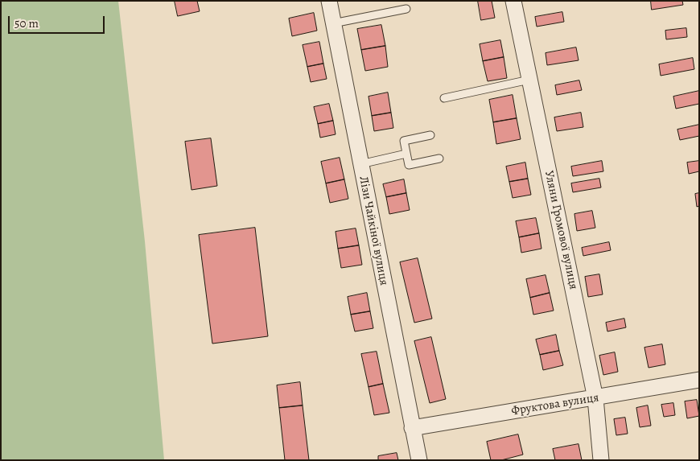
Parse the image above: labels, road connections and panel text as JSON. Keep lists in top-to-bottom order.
{
  "streets": {
    "street": ["Уляни Громової вулиця", "Лізи Чайкіної вулиця", "Фруктова вулиця"]
  },
  "crossings": [
    ["Уляни Громової вулиця", "Фруктова вулиця"],
    ["Лізи Чайкіної вулиця", "Фруктова вулиця"]
  ],
  "scale_bar": "50 m"
}
